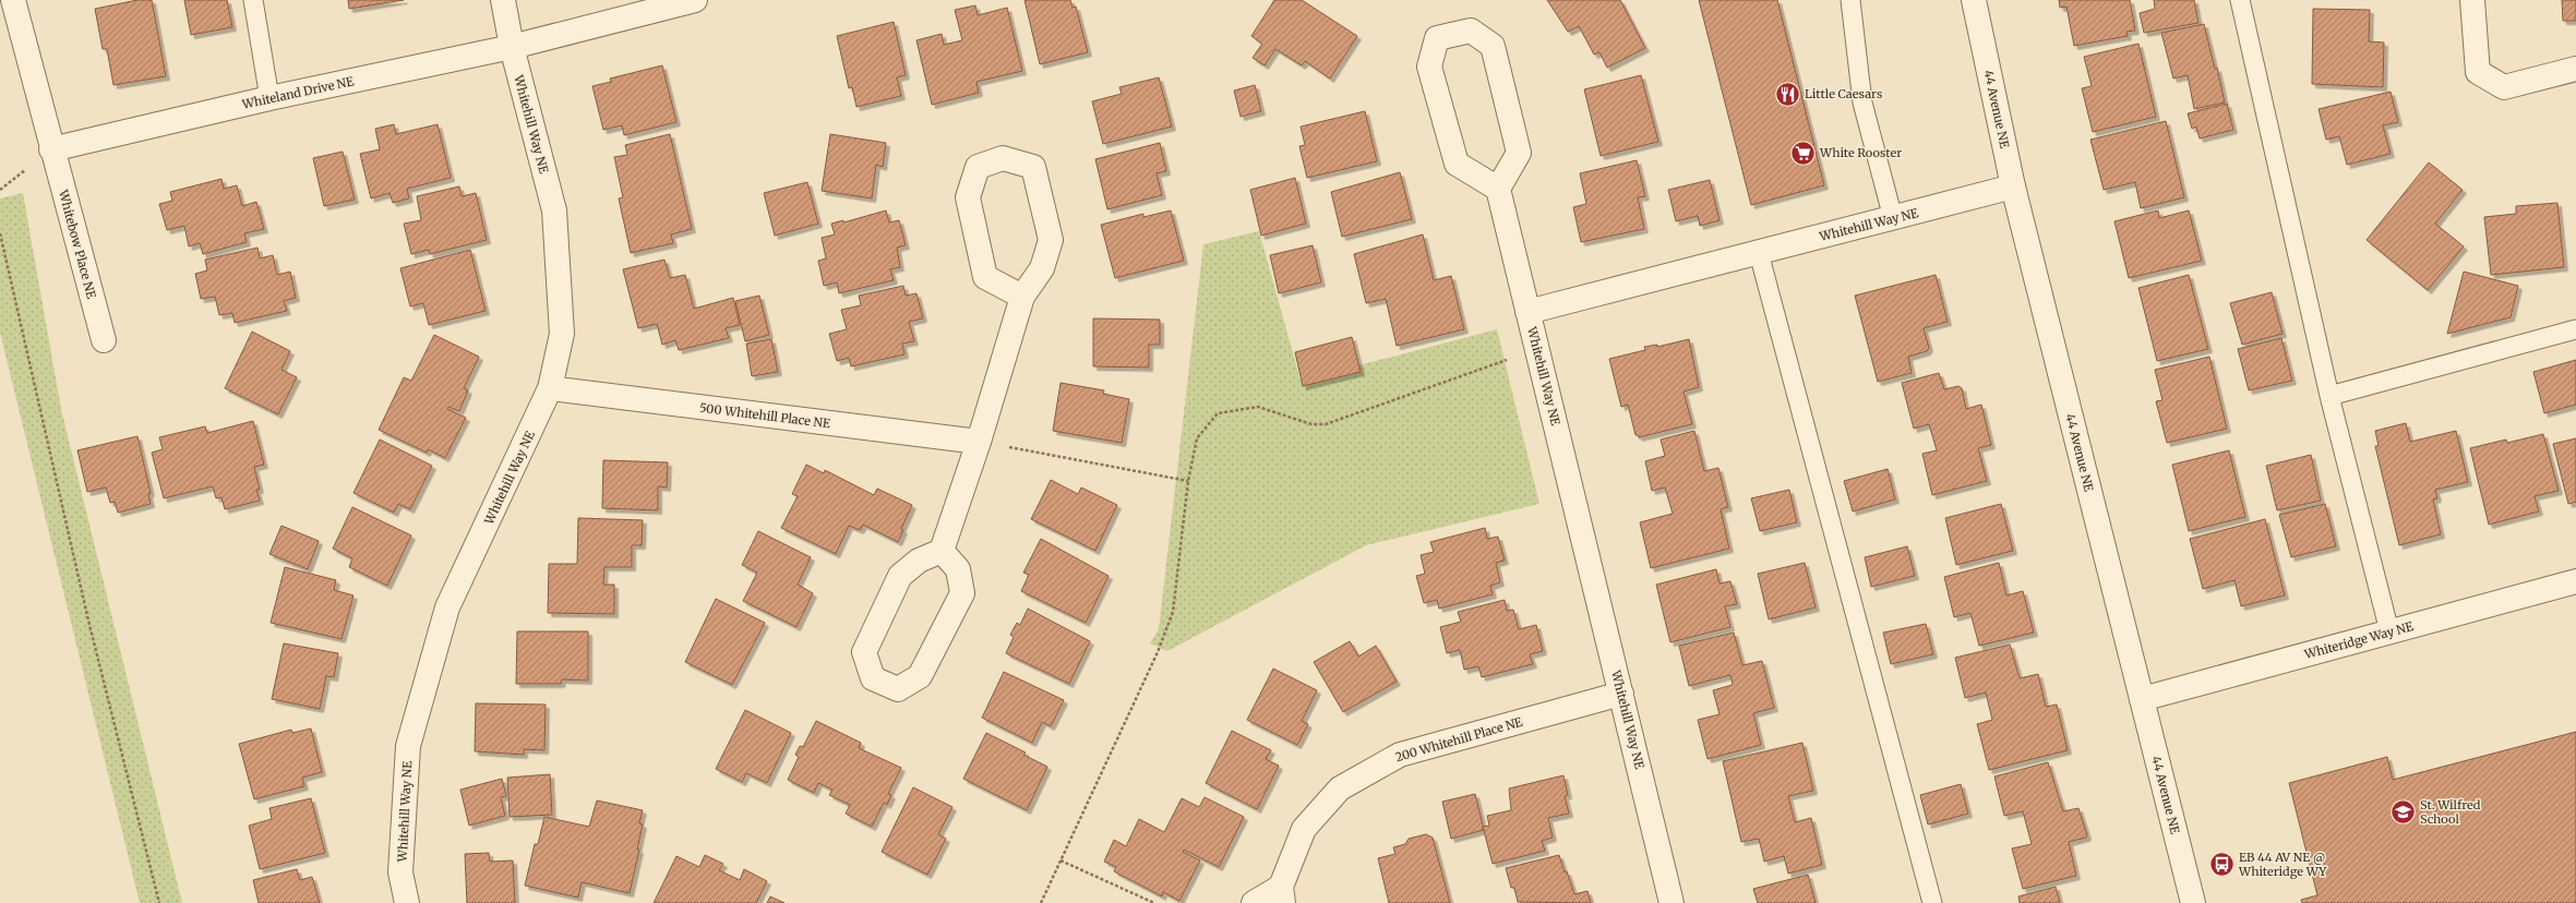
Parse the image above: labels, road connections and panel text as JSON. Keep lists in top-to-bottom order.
{
  "streets": {
    "street": [
      "Whiteland Drive NE",
      "44 Avenue NE",
      "Whitehill Way NE",
      "Whitebow Place NE",
      "500 Whitehill Place NE",
      "Whiteridge Way NE",
      "200 Whitehill Place NE"
    ]
  },
  "crossings": [
    ["Whiteland Drive NE", "Whitehill Way NE"],
    ["Whiteland Drive NE", "Whitebow Place NE"],
    ["44 Avenue NE", "Whitehill Way NE"],
    ["44 Avenue NE", "Whiteridge Way NE"],
    ["Whitehill Way NE", "500 Whitehill Place NE"],
    ["Whitehill Way NE", "200 Whitehill Place NE"]
  ],
  "places": {
    "restaurant": ["Little Caesars"],
    "supermarket": ["White Rooster"],
    "school or university": ["St. Wilfred School"],
    "bus stop": ["EB 44 AV NE @ Whiteridge WY"]
  }
}
